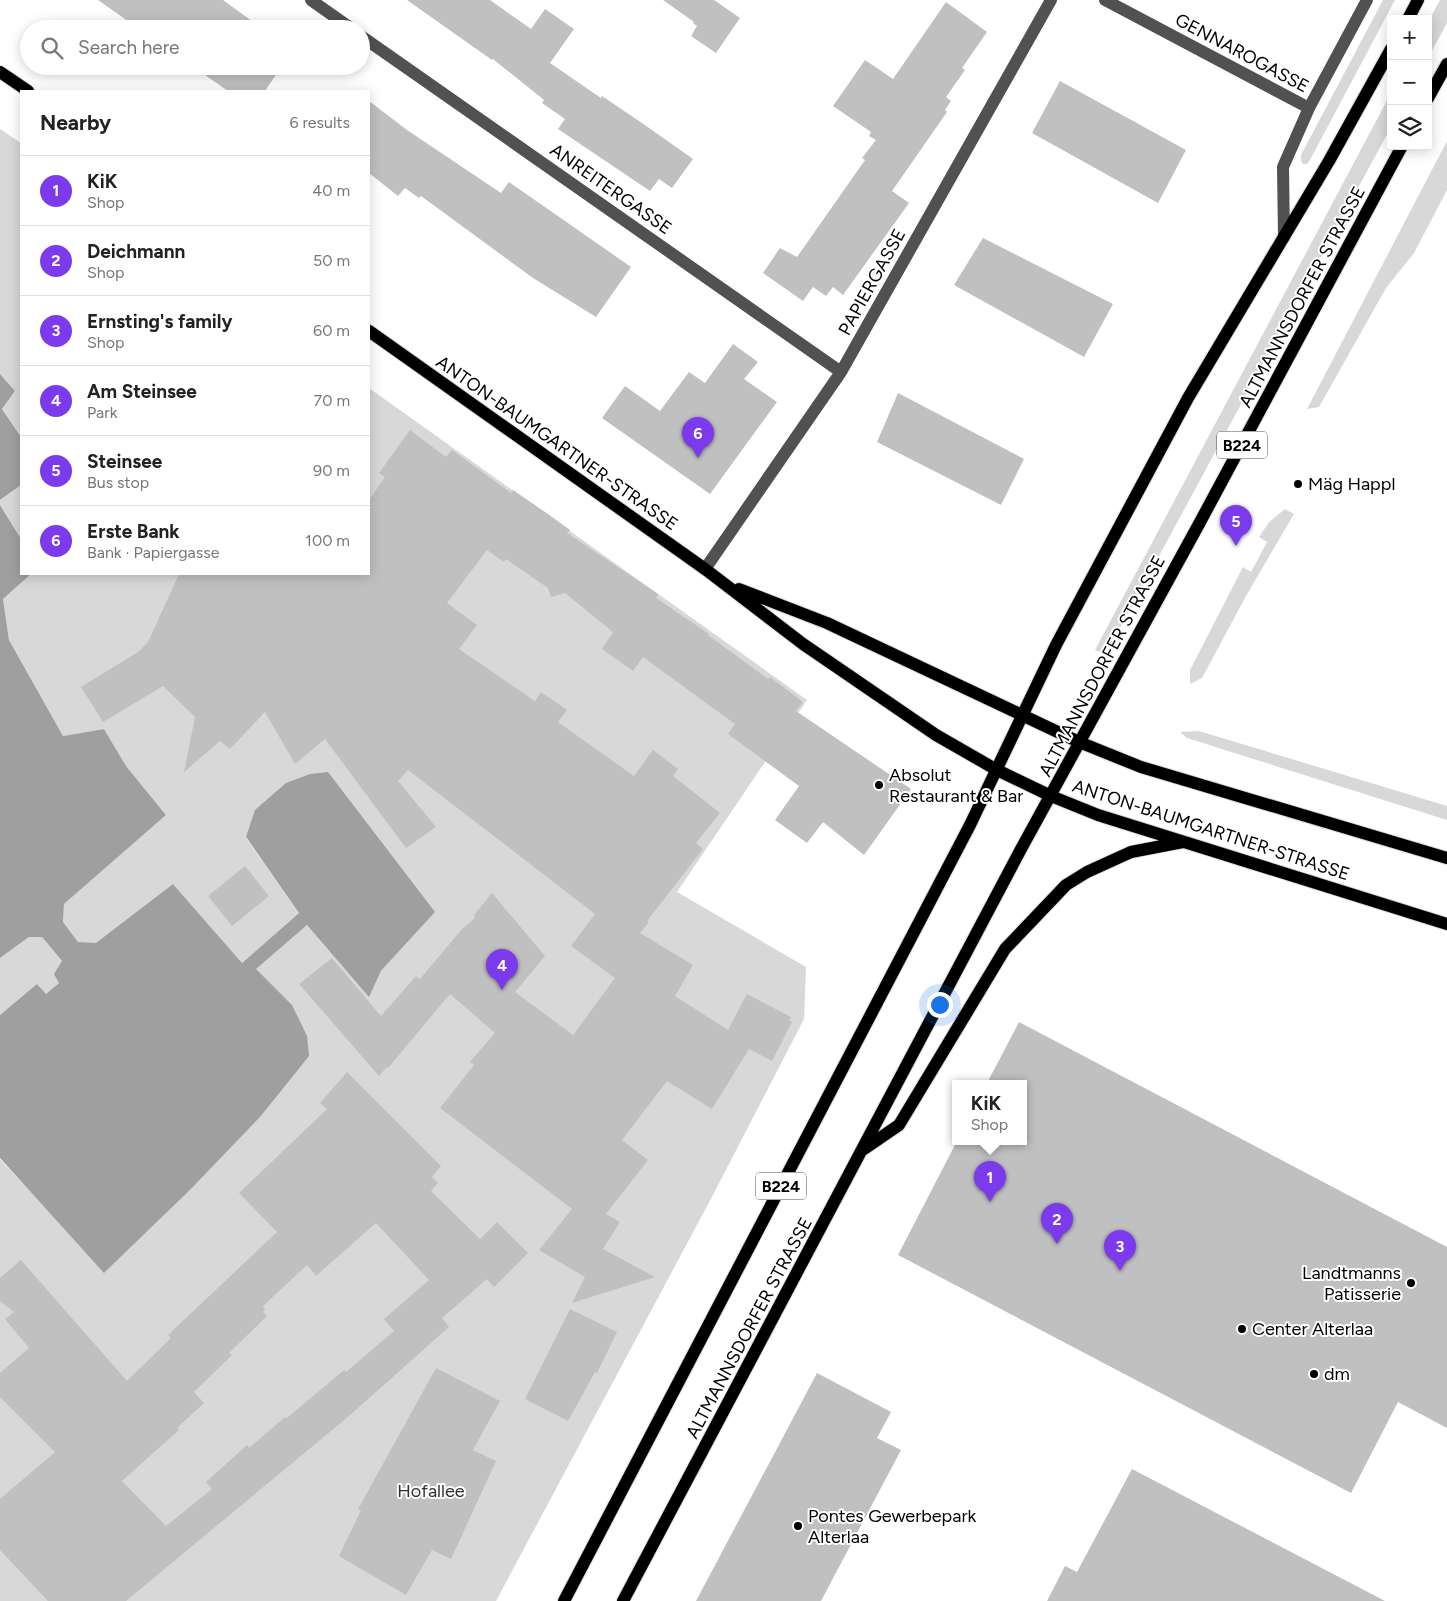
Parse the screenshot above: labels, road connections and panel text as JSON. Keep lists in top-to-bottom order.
{
  "streets": {
    "main road": ["ALTMANNSDORFER STRASSE", "ANTON-BAUMGARTNER-STRASSE", "B224"],
    "street": ["GENNAROGASSE", "ANREITERGASSE", "PAPIERGASSE"]
  },
  "crossings": [
    ["ANREITERGASSE", "PAPIERGASSE"],
    ["PAPIERGASSE", "ANTON-BAUMGARTNER-STRASSE"],
    ["ALTMANNSDORFER STRASSE", "ANTON-BAUMGARTNER-STRASSE"]
  ],
  "parks": ["Hofallee"],
  "places": [
    "Mäg Happl",
    "Absolut Restaurant & Bar",
    "Landtmanns Patisserie",
    "Center Alterlaa",
    "dm",
    "Pontes Gewerbepark Alterlaa"
  ],
  "page": {
    "map_buttons": ["+", "−"],
    "search": "Search here",
    "heading": ["Nearby", "6 results"],
    "list": [
      {
        "mark": "1",
        "name": "KiK",
        "note": "Shop",
        "value": "40 m"
      },
      {
        "mark": "2",
        "name": "Deichmann",
        "note": "Shop",
        "value": "50 m"
      },
      {
        "mark": "3",
        "name": "Ernsting's family",
        "note": "Shop",
        "value": "60 m"
      },
      {
        "mark": "4",
        "name": "Am Steinsee",
        "note": "Park",
        "value": "70 m"
      },
      {
        "mark": "5",
        "name": "Steinsee",
        "note": "Bus stop",
        "value": "90 m"
      },
      {
        "mark": "6",
        "name": "Erste Bank",
        "note": "Bank · Papiergasse",
        "value": "100 m"
      }
    ],
    "pins": [
      "6",
      "5",
      "4",
      "1",
      "2",
      "3"
    ],
    "popup": ["KiK", "Shop"]
  }
}
